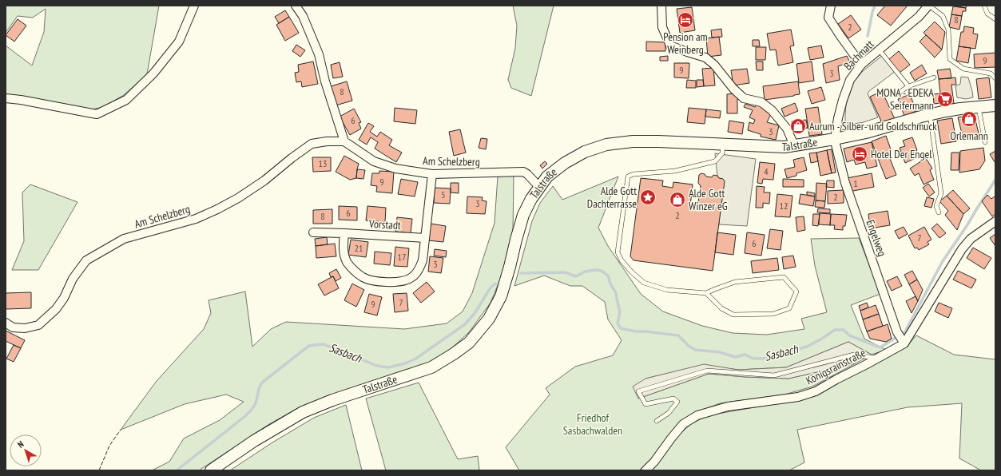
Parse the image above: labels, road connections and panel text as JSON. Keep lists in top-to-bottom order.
{
  "streets": {
    "main road": ["Talstraße"],
    "street": [
      "Bachmatt",
      "Am Schelzberg",
      "Vorstadt",
      "Engelweg",
      "Königsrainstraße"
    ]
  },
  "crossings": [
    ["Bachmatt", "Talstraße"],
    ["Bachmatt", "Engelweg"],
    ["Talstraße", "Am Schelzberg"],
    ["Talstraße", "Engelweg"],
    ["Engelweg", "Königsrainstraße"]
  ],
  "water": ["Sasbach"],
  "parks": ["Friedhof Sasbachwalden"],
  "places": {
    "hotel": ["Pension am Weinberg", "Hotel Der Engel"],
    "supermarket": ["MONA - EDEKA Seifermann"],
    "shop": ["Orlemann", "Aurum - Silber- und Goldschmuck", "Alde Gott Winzer eG"],
    "place": ["Alde Gott Dachterrasse"]
  },
  "house_numbers": [
    "8",
    "2",
    "9",
    "9",
    "3",
    "8",
    "6",
    "3",
    "13",
    "4",
    "9",
    "1",
    "5",
    "2",
    "3",
    "12",
    "6",
    "2",
    "8",
    "7",
    "6",
    "21",
    "17",
    "3",
    "7",
    "9"
  ],
  "north": "top left"
}
